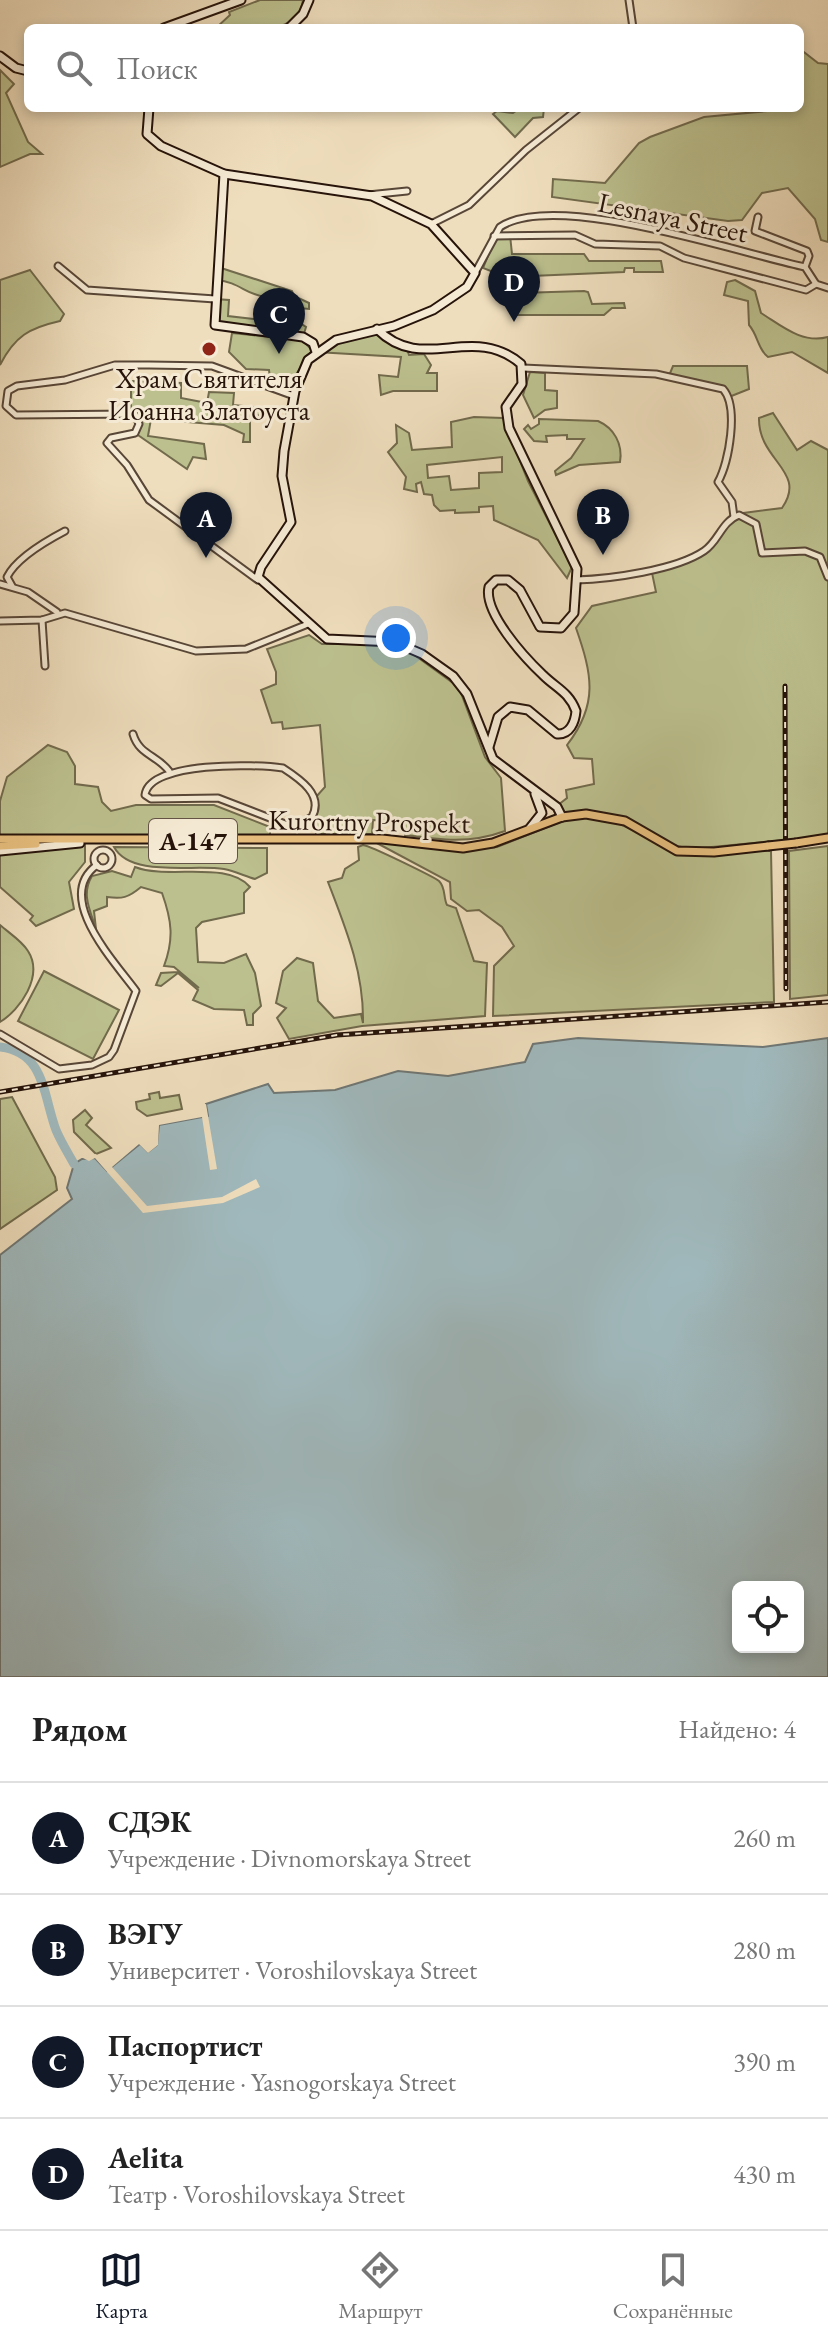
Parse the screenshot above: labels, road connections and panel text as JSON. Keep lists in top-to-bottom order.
{
  "streets": {
    "main road": ["Kurortny Prospekt", "А-147"],
    "street": ["Lesnaya Street"]
  },
  "places": ["Храм Святителя Иоанна Златоуста"],
  "page": {
    "search": "Поиск",
    "pins": [
      "D",
      "C",
      "B",
      "A"
    ],
    "heading": ["Рядом", "Найдено: 4"],
    "list": [
      {
        "mark": "A",
        "name": "СДЭК",
        "note": "Учреждение · Divnomorskaya Street",
        "value": "260 m"
      },
      {
        "mark": "B",
        "name": "ВЭГУ",
        "note": "Университет · Voroshilovskaya Street",
        "value": "280 m"
      },
      {
        "mark": "C",
        "name": "Паспортист",
        "note": "Учреждение · Yasnogorskaya Street",
        "value": "390 m"
      },
      {
        "mark": "D",
        "name": "Aelita",
        "note": "Театр · Voroshilovskaya Street",
        "value": "430 m"
      }
    ],
    "nav": ["Карта", "Маршрут", "Сохранённые"]
  }
}
